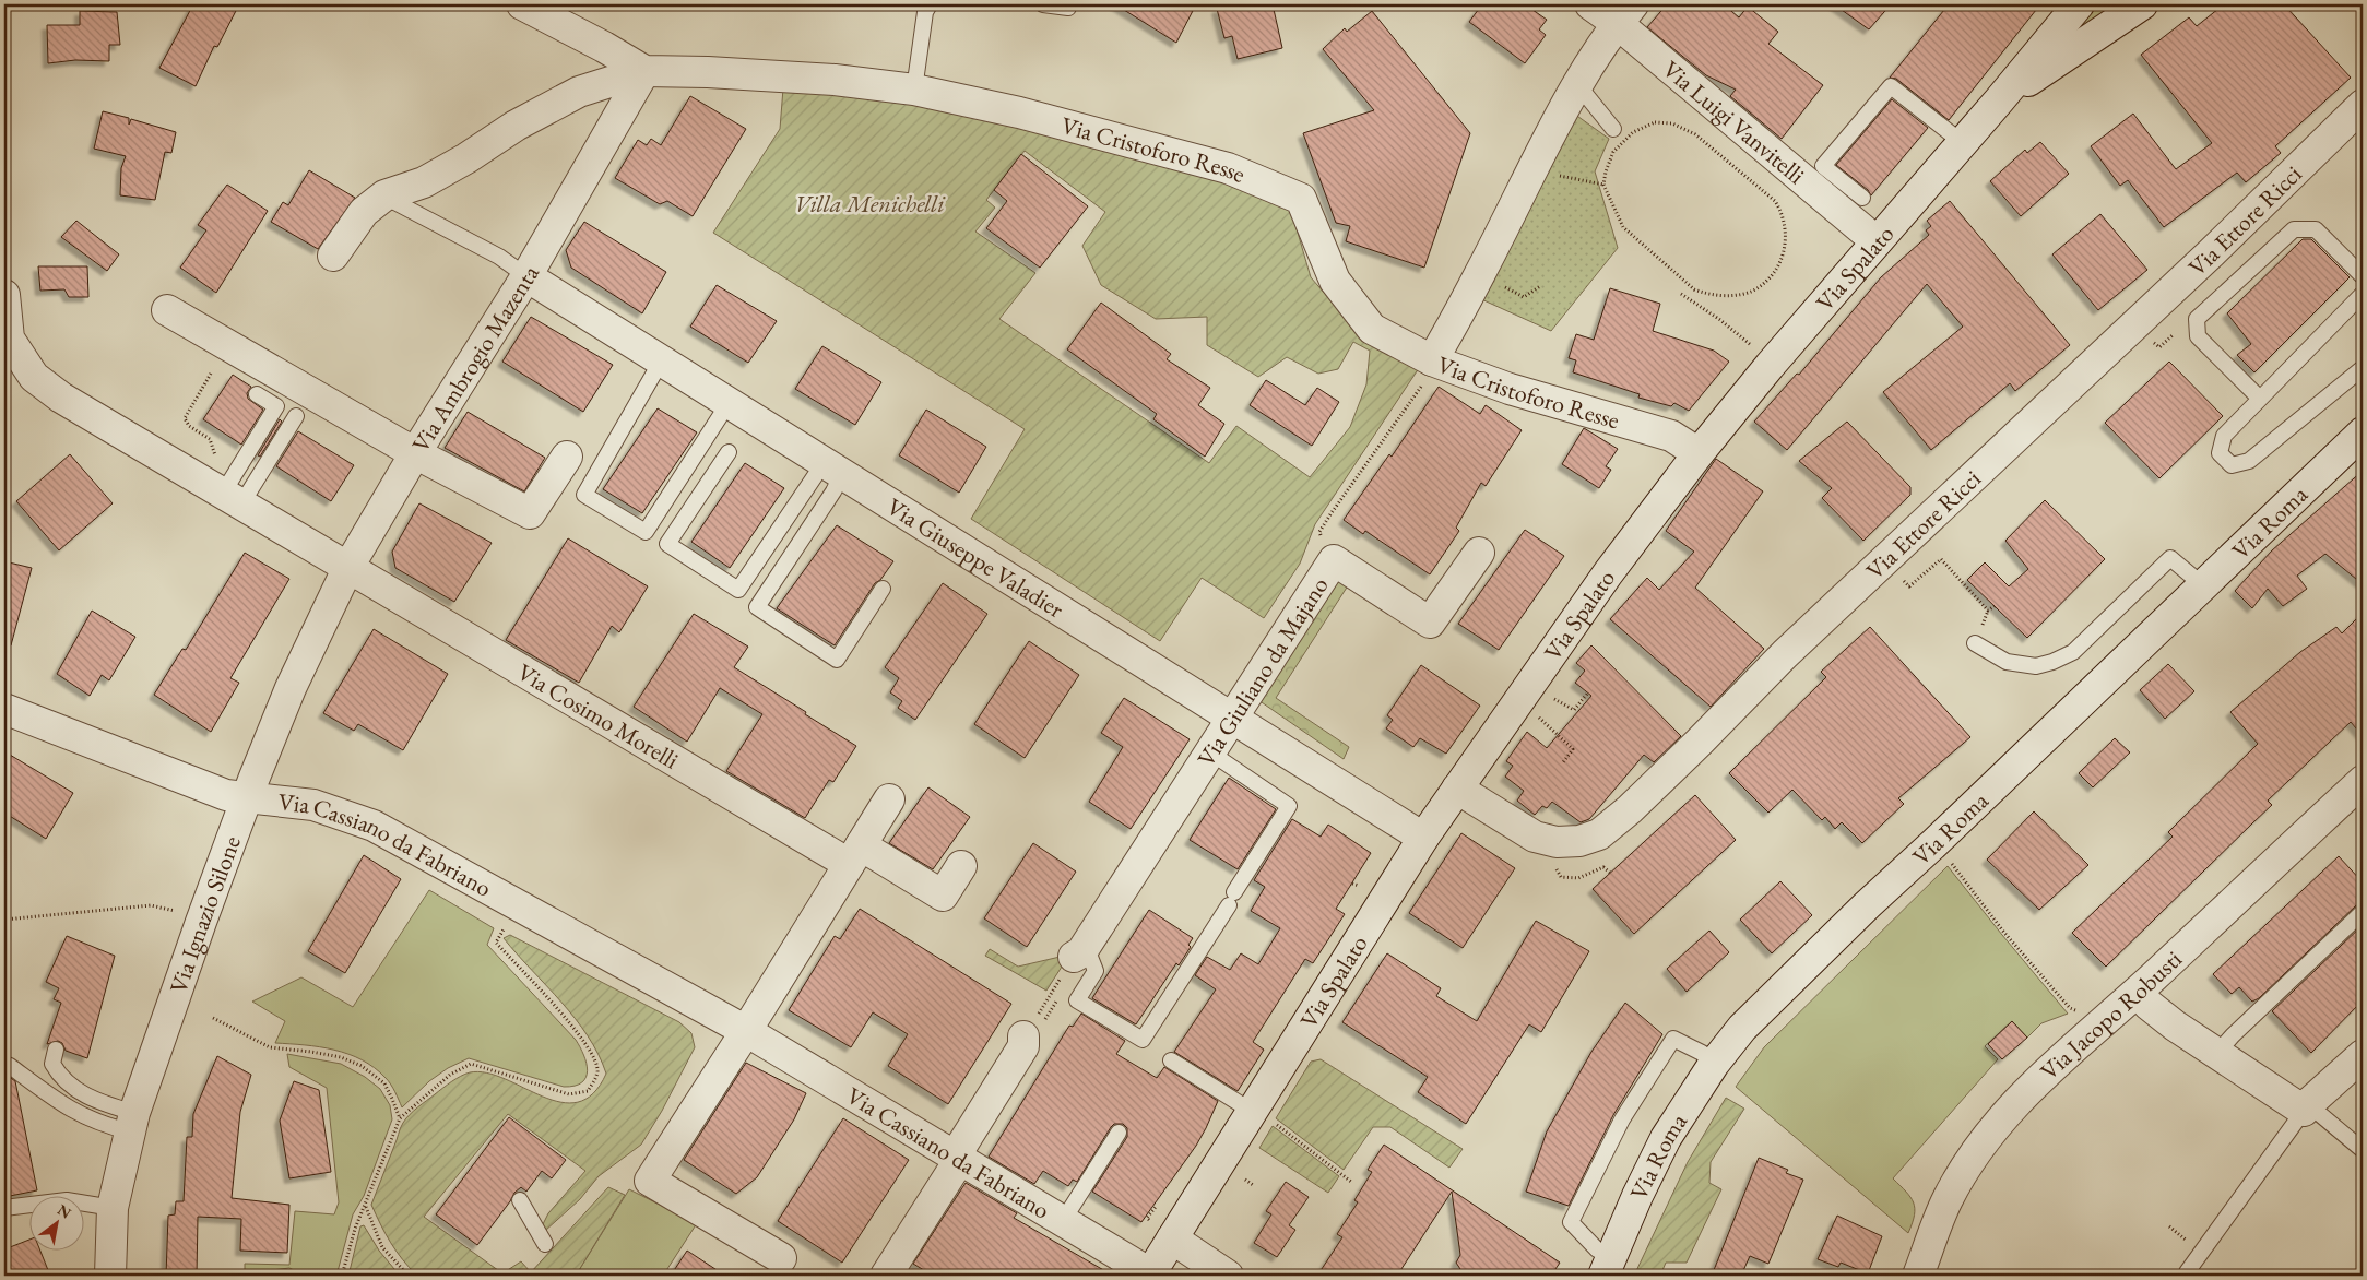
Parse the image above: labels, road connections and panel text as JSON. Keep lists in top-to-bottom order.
{
  "streets": {
    "street": [
      "Via Luigi Vanvitelli",
      "Via Cristoforo Resse",
      "Via Ettore Ricci",
      "Via Spalato",
      "Via Ambrogio Mazenta",
      "Via Roma",
      "Via Giuseppe Valadier",
      "Via Giuliano da Majano",
      "Via Cosimo Morelli",
      "Via Cassiano da Fabriano",
      "Via Ignazio Silone",
      "Via Jacopo Robusti"
    ]
  },
  "crossings": [
    ["Via Luigi Vanvitelli", "Via Spalato"],
    ["Via Cristoforo Resse", "Via Spalato"],
    ["Via Cristoforo Resse", "Via Ambrogio Mazenta"],
    ["Via Ettore Ricci", "Via Spalato"],
    ["Via Spalato", "Via Giuseppe Valadier"],
    ["Via Spalato", "Via Cassiano da Fabriano"],
    ["Via Ambrogio Mazenta", "Via Giuseppe Valadier"],
    ["Via Ambrogio Mazenta", "Via Cosimo Morelli"],
    ["Via Ambrogio Mazenta", "Via Ignazio Silone"],
    ["Via Giuseppe Valadier", "Via Giuliano da Majano"],
    ["Via Cosimo Morelli", "Via Ignazio Silone"],
    ["Via Cassiano da Fabriano", "Via Ignazio Silone"]
  ],
  "parks": ["Villa Menichelli"],
  "north": "top right"
}
